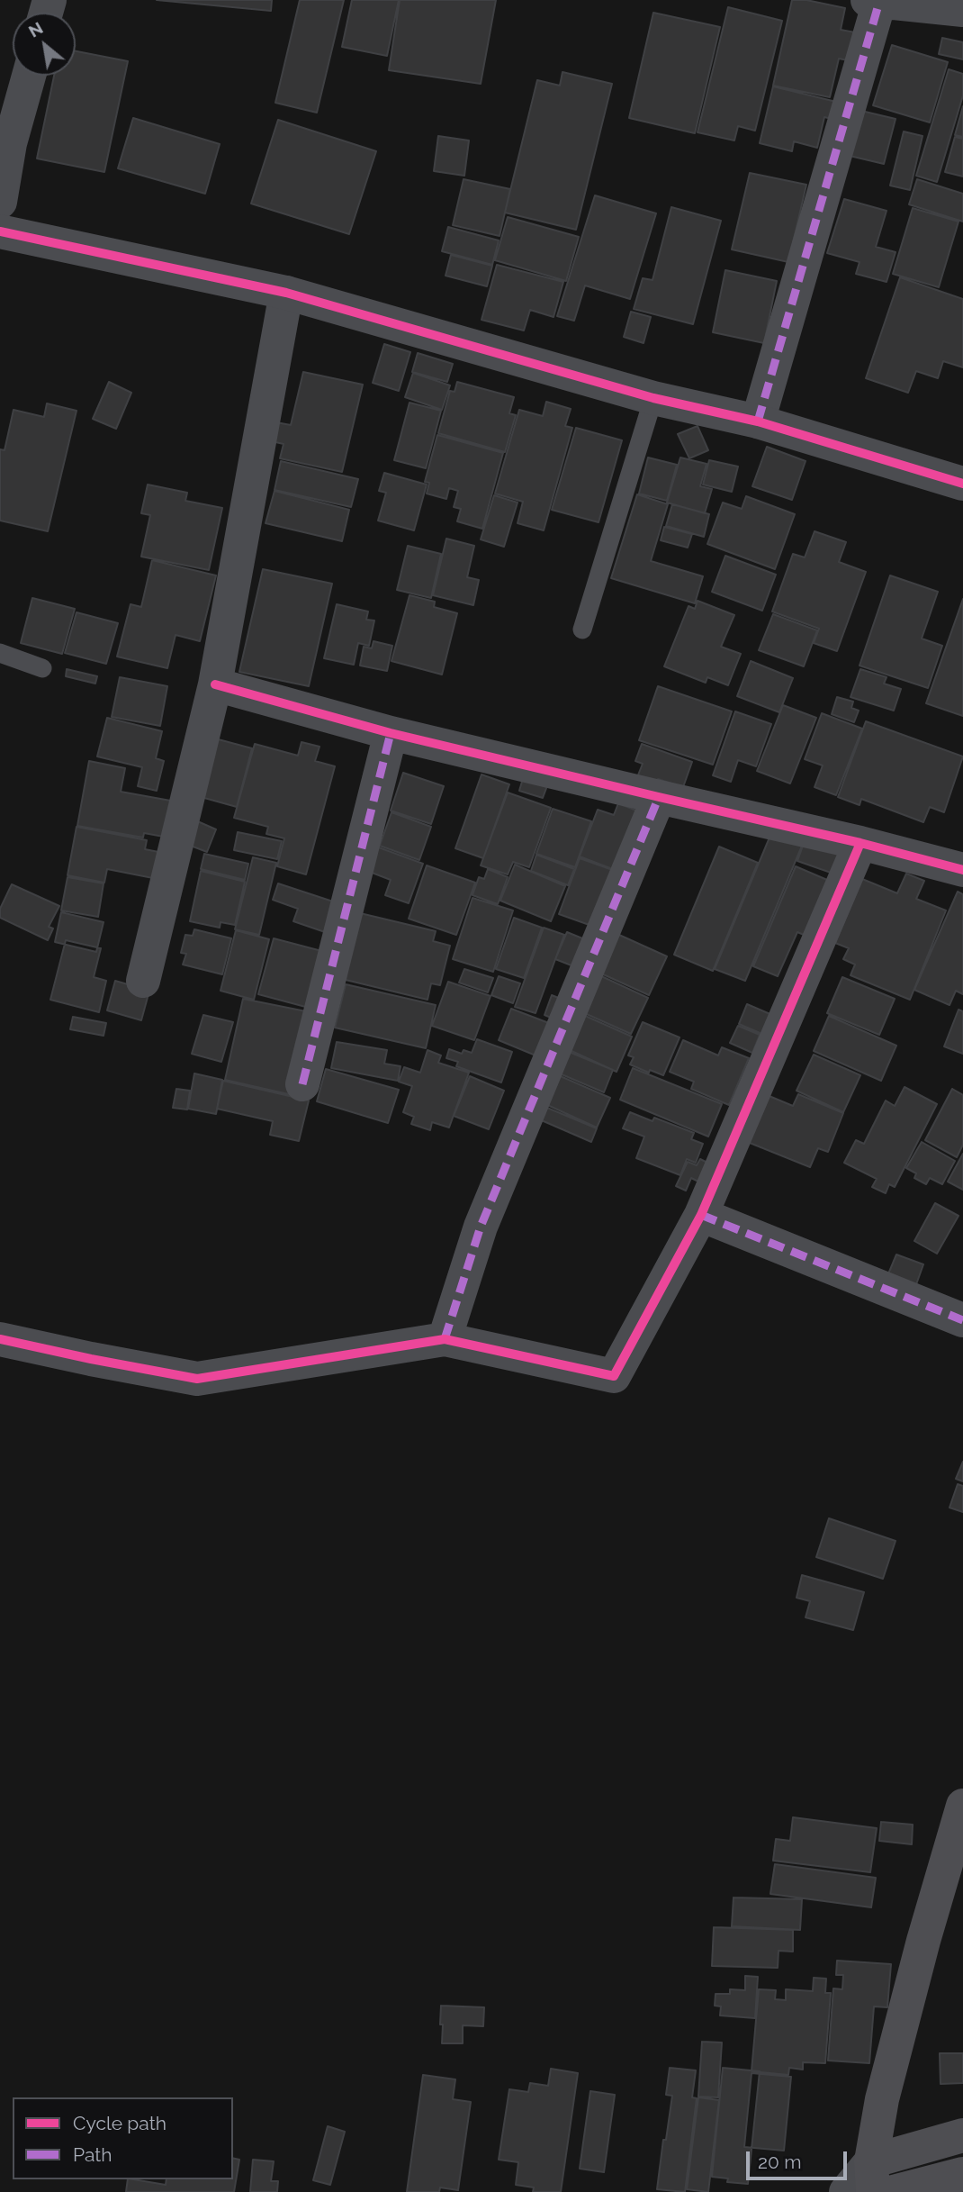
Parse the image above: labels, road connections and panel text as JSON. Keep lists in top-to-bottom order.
{
  "legend": ["Cycle path", "Path"],
  "scale_bar": "20 m",
  "north": "top left"
}
